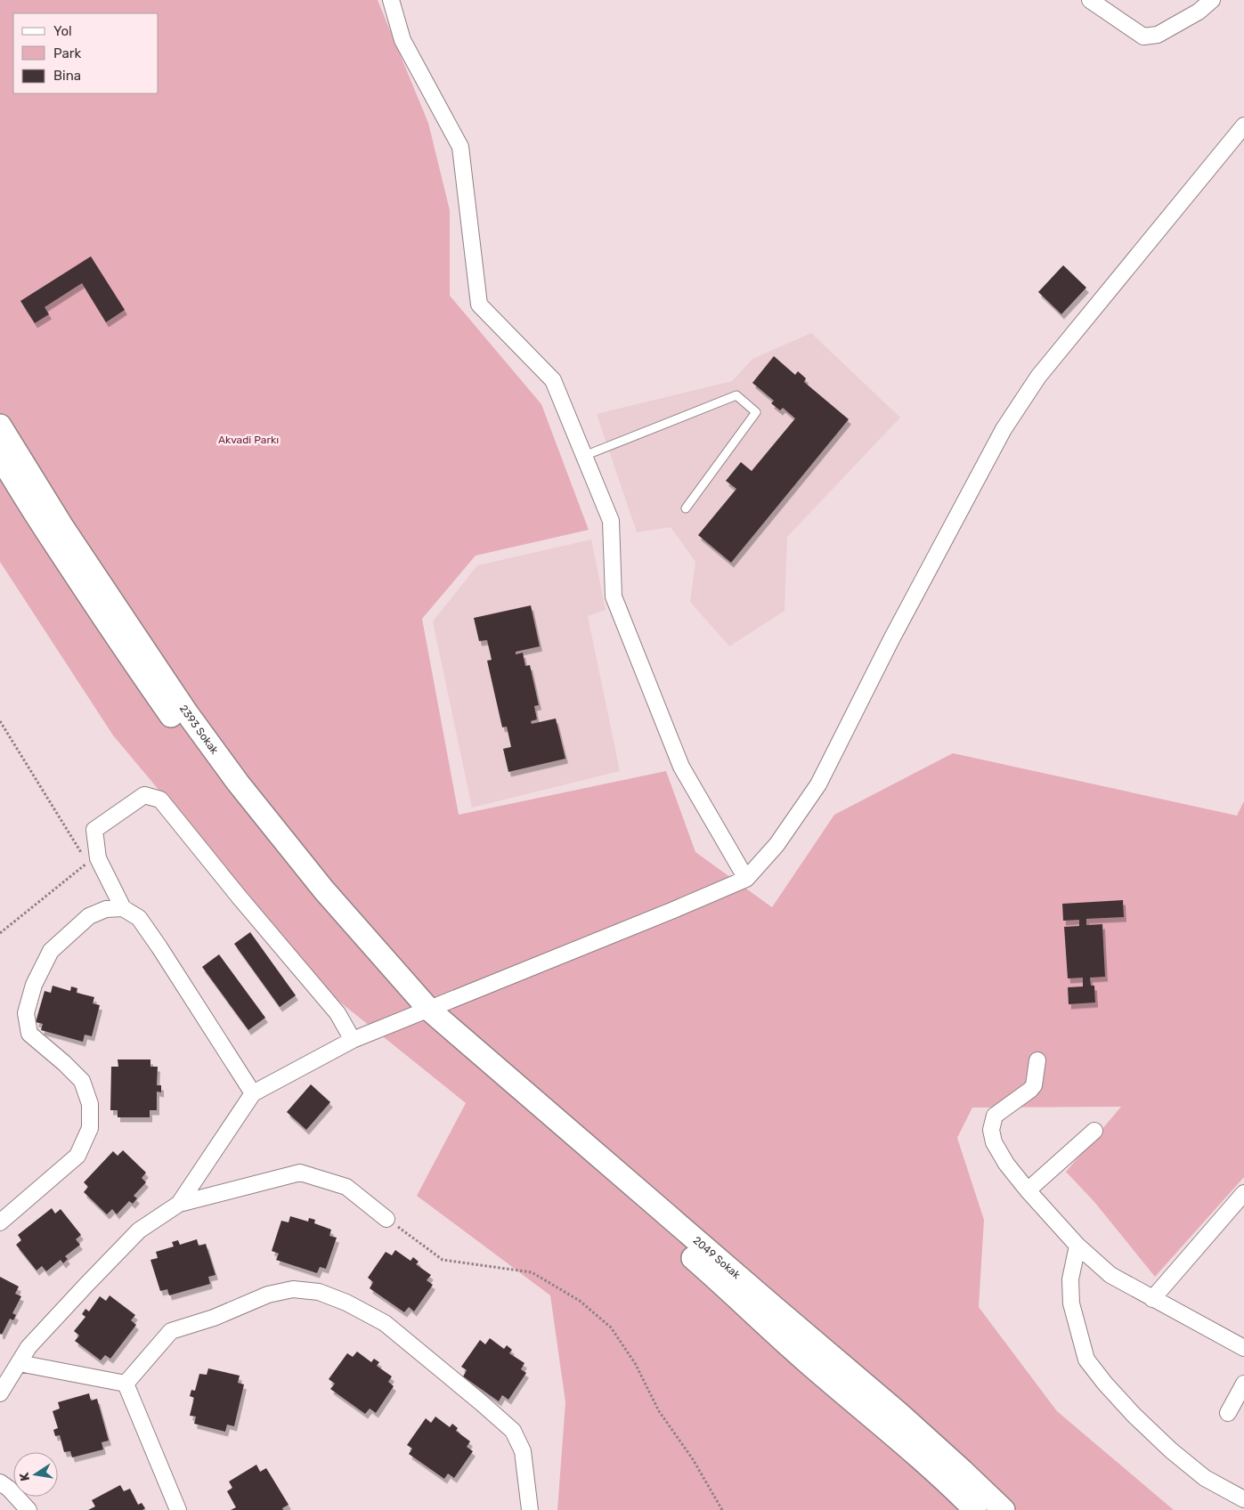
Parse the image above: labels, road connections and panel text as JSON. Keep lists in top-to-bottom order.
{
  "streets": {
    "main road": ["2393 Sokak", "2049 Sokak"]
  },
  "crossings": [
    ["2393 Sokak", "2049 Sokak"]
  ],
  "parks": ["Akvadi Parkı"],
  "legend": ["Yol", "Park", "Bina"],
  "north": "left"
}
